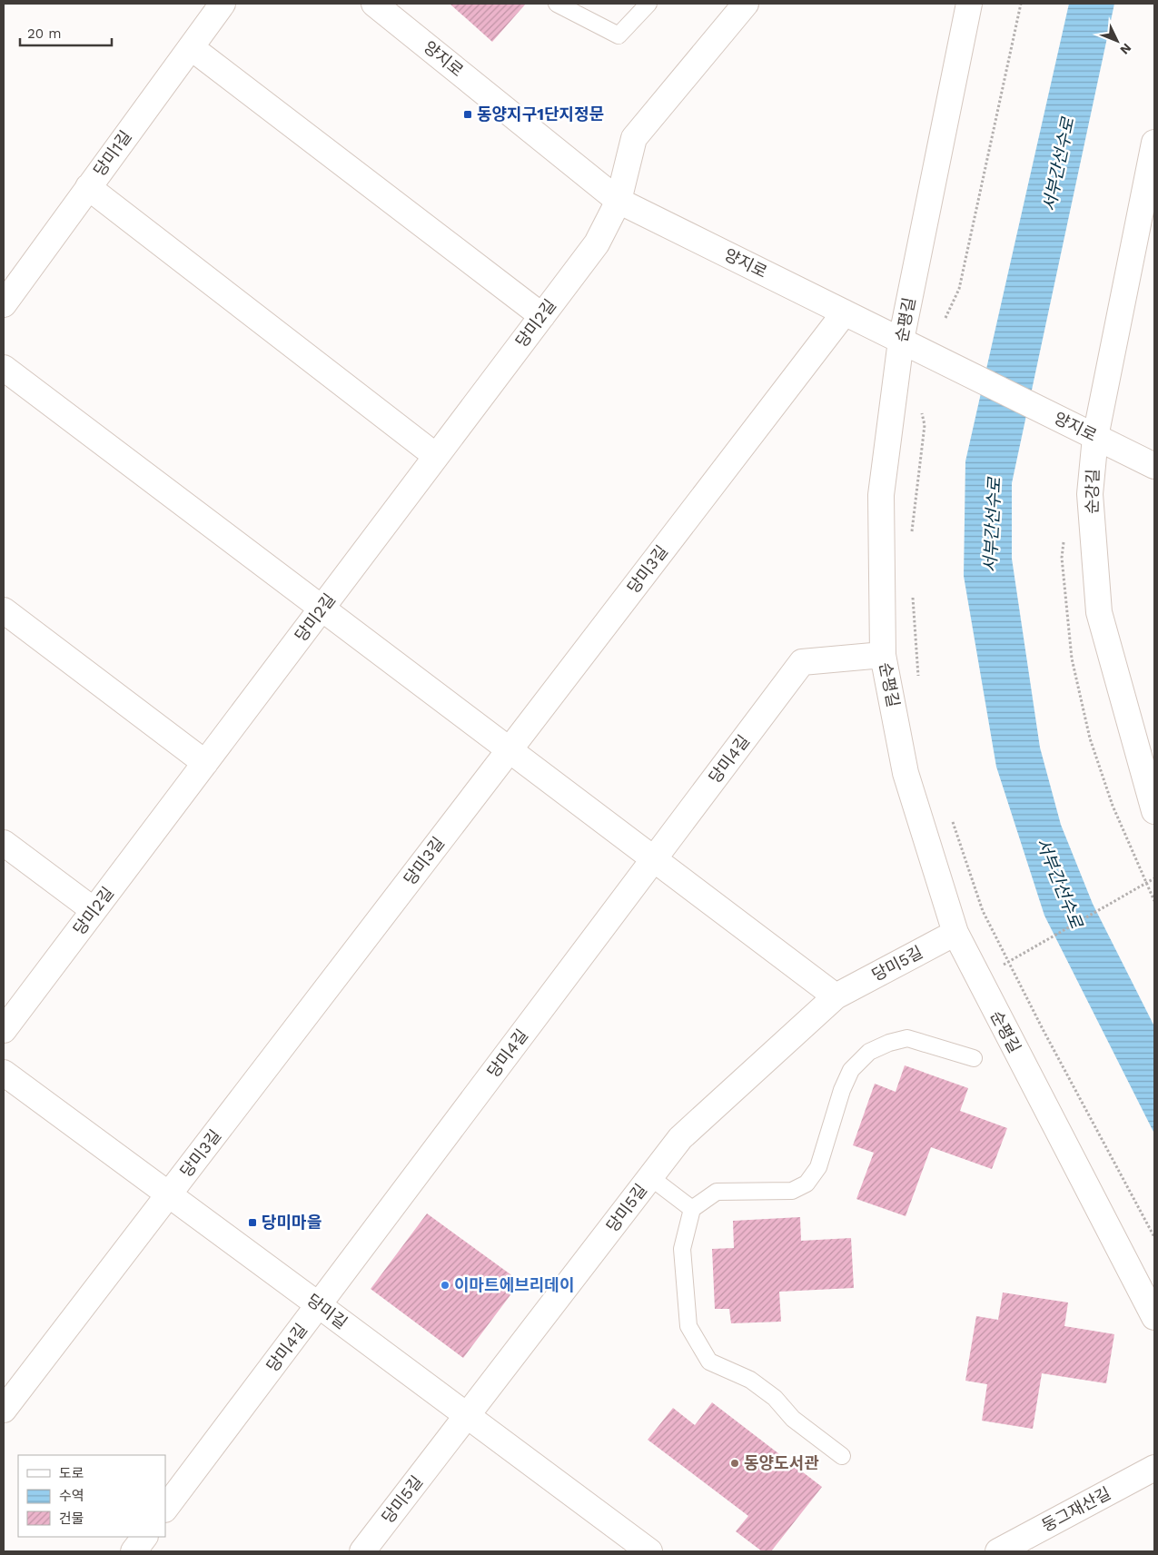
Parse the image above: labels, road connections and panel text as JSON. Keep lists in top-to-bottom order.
{
  "streets": {
    "street": [
      "양지로",
      "당미1길",
      "순평길",
      "당미2길",
      "순강길",
      "당미3길",
      "당미4길",
      "당미5길",
      "당미길",
      "둥그재산길"
    ]
  },
  "crossings": [
    ["양지로", "순평길"],
    ["양지로", "당미2길"],
    ["양지로", "순강길"],
    ["양지로", "당미3길"],
    ["순평길", "당미4길"],
    ["순평길", "당미5길"],
    ["당미3길", "당미길"],
    ["당미4길", "당미길"],
    ["당미5길", "당미길"]
  ],
  "water": ["서부간선수로"],
  "places": {
    "transit": ["동양지구1단지정문", "당미마을"],
    "other": ["이마트에브리데이", "동양도서관"]
  },
  "legend": ["도로", "수역", "건물"],
  "scale_bar": "20 m",
  "north": "bottom right"
}
